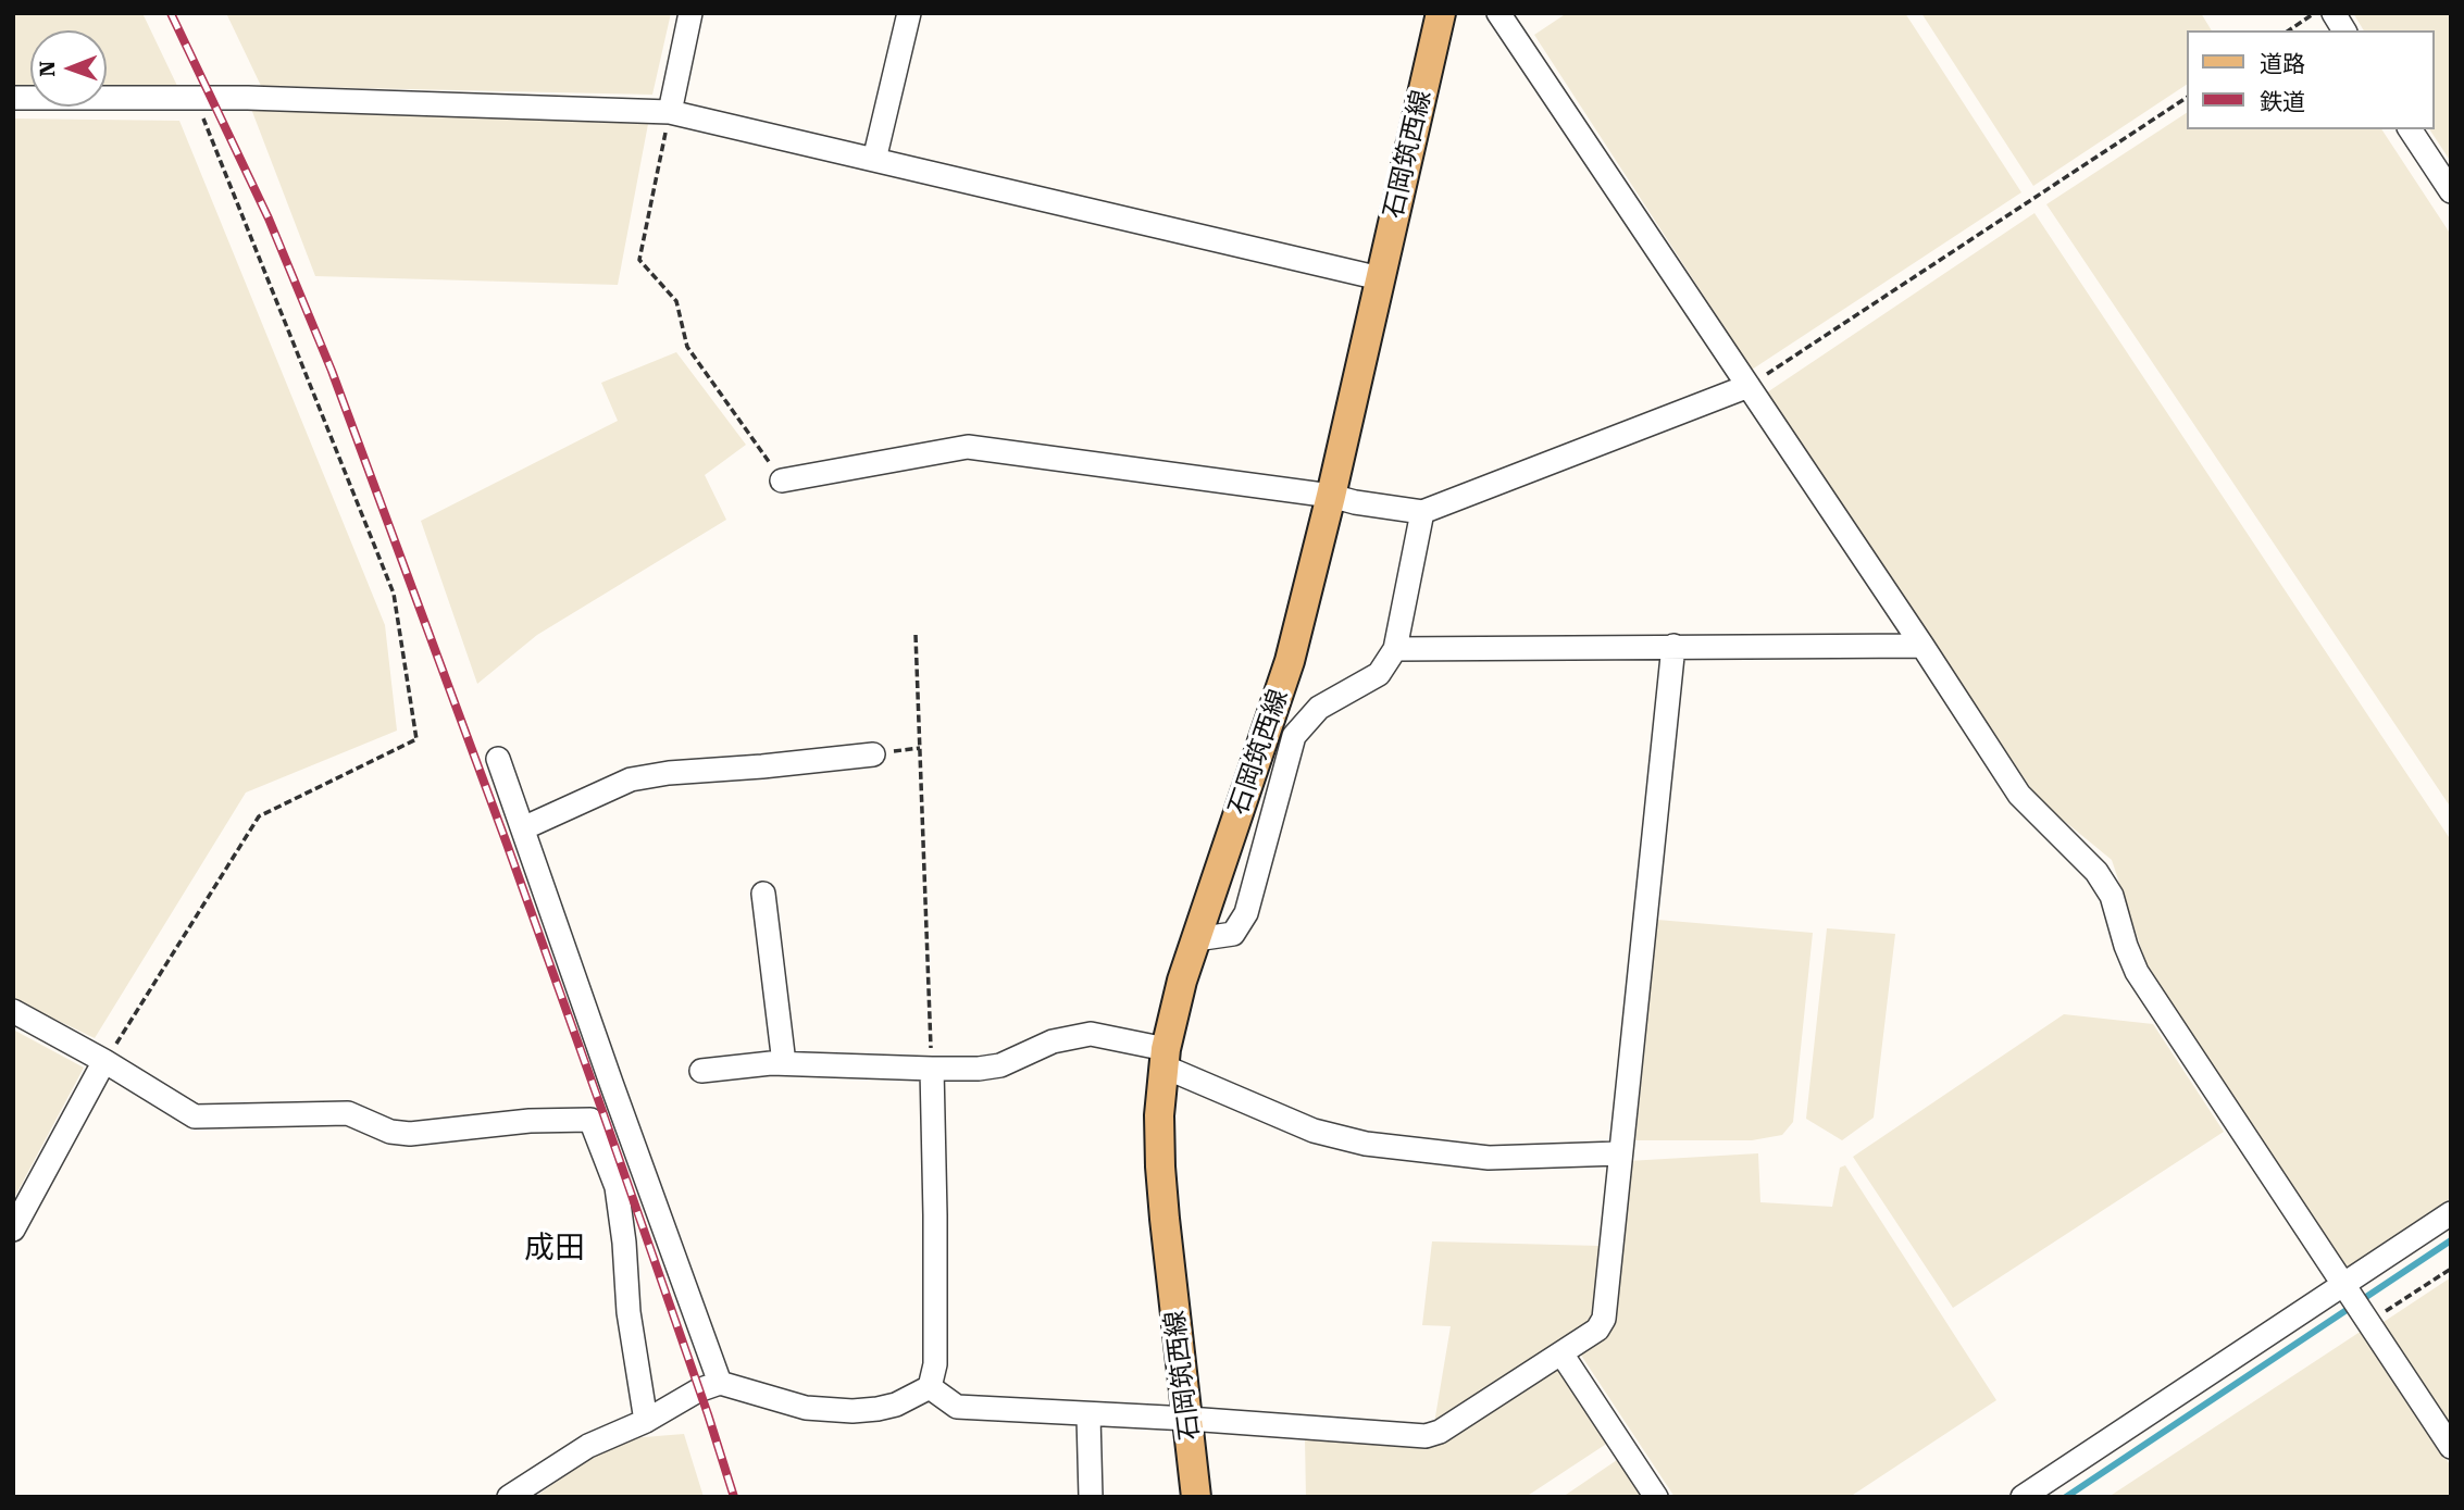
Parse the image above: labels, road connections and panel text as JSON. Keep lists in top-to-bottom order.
{
  "streets": {
    "main road": ["石岡筑西線"]
  },
  "districts": ["成田"],
  "legend": ["道路", "鉄道"],
  "north": "left"
}
